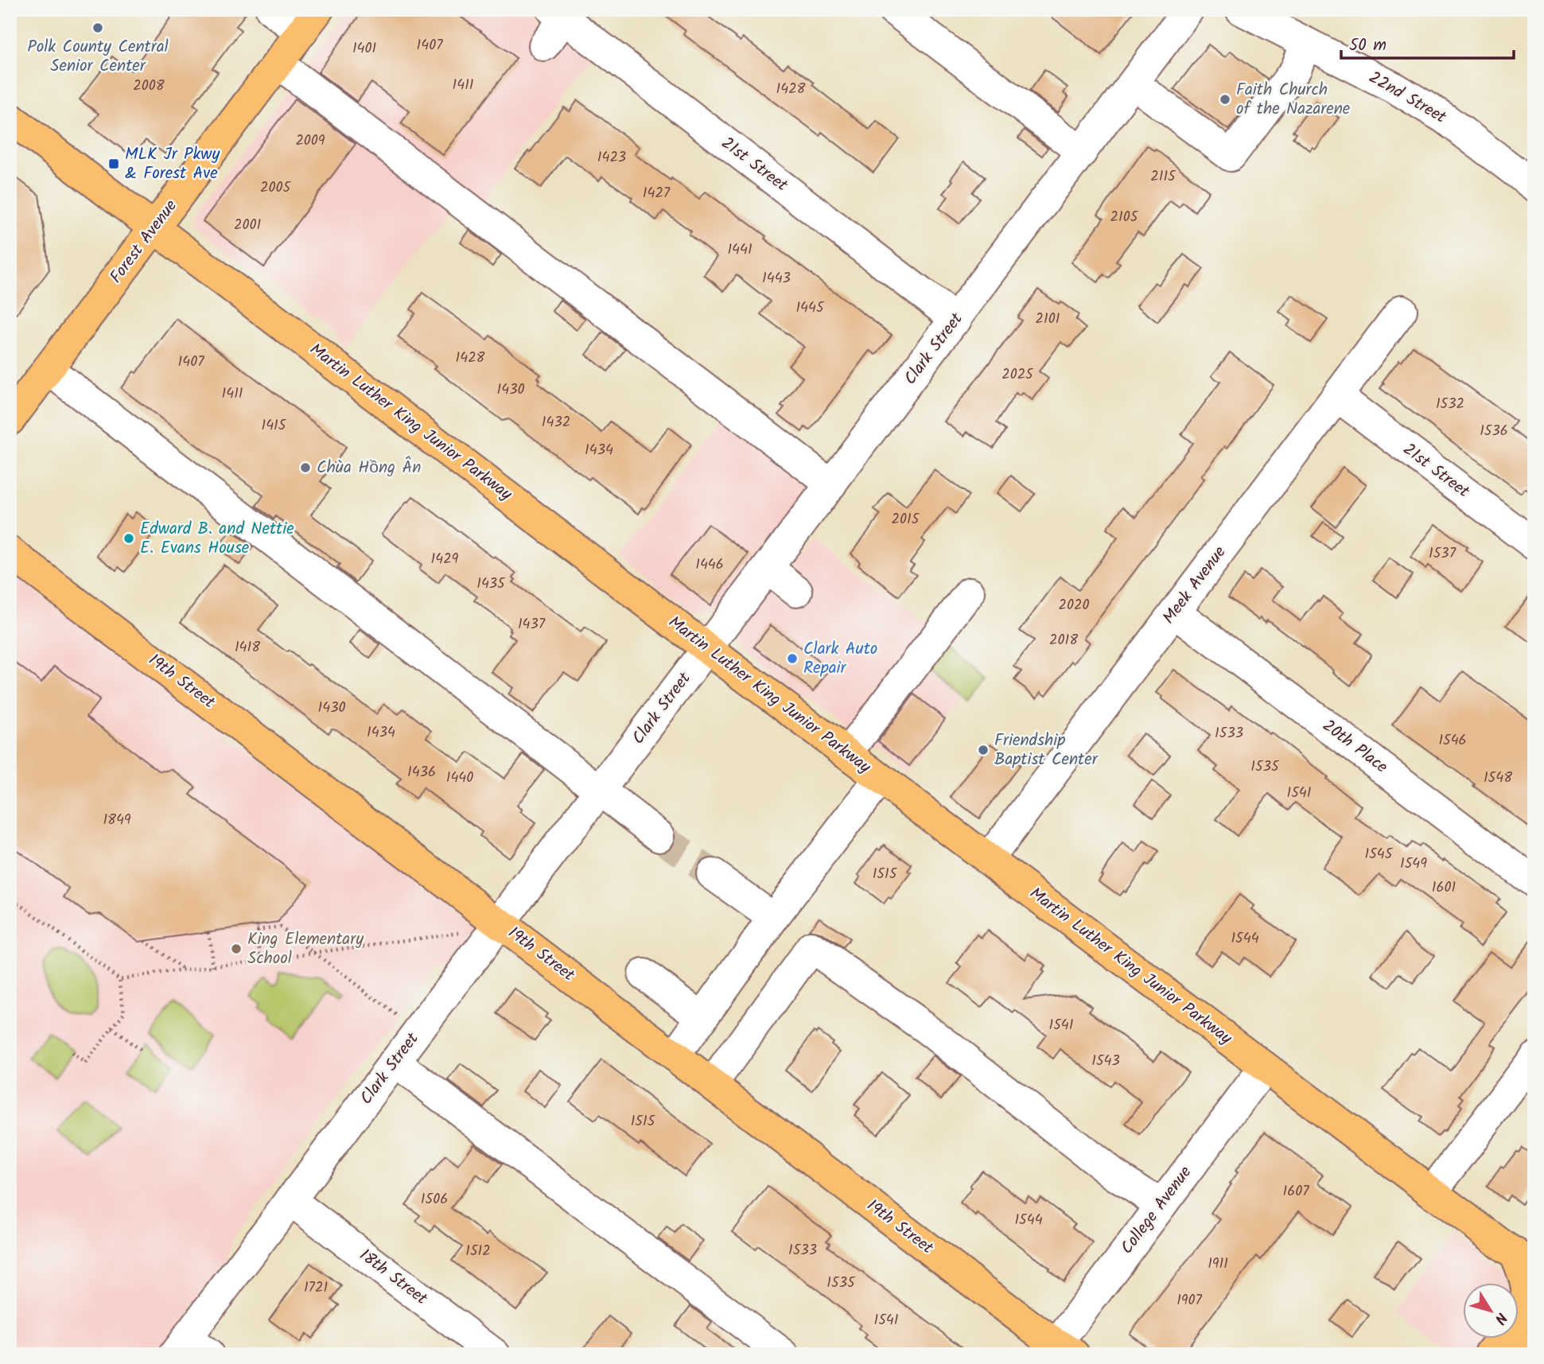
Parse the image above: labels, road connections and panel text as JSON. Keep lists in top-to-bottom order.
{
  "streets": {
    "main road": ["Forest Avenue", "Martin Luther King Junior Parkway", "19th Street"],
    "street": [
      "22nd Street",
      "21st Street",
      "Clark Street",
      "Meek Avenue",
      "20th Place",
      "College Avenue",
      "18th Street"
    ]
  },
  "crossings": [
    ["21st Street", "Clark Street"],
    ["21st Street", "Meek Avenue"],
    ["Forest Avenue", "Martin Luther King Junior Parkway"],
    ["Clark Street", "Martin Luther King Junior Parkway"],
    ["Clark Street", "19th Street"],
    ["Clark Street", "18th Street"],
    ["Martin Luther King Junior Parkway", "Meek Avenue"],
    ["Martin Luther King Junior Parkway", "College Avenue"],
    ["Meek Avenue", "20th Place"],
    ["19th Street", "College Avenue"]
  ],
  "places": {
    "other": [
      "Polk County Central Senior Center",
      "Faith Church of the Nazarene",
      "Chùa Hồng Ân",
      "Edward B. and Nettie E. Evans House",
      "Clark Auto Repair",
      "Friendship Baptist Center",
      "King Elementary School"
    ],
    "transit": ["MLK Jr Pkwy & Forest Ave"]
  },
  "house_numbers": [
    "1407",
    "1401",
    "1411",
    "2008",
    "1428",
    "2009",
    "1423",
    "2115",
    "2005",
    "1427",
    "2105",
    "2001",
    "1441",
    "1443",
    "1445",
    "2101",
    "1428",
    "1407",
    "2025",
    "1430",
    "1411",
    "1532",
    "1432",
    "1415",
    "1536",
    "1434",
    "2015",
    "1537",
    "1429",
    "1446",
    "1435",
    "2020",
    "1437",
    "2018",
    "1418",
    "1430",
    "1434",
    "1533",
    "1546",
    "1535",
    "1436",
    "1440",
    "1548",
    "1541",
    "1849",
    "1545",
    "1549",
    "1515",
    "1601",
    "1544",
    "1541",
    "1543",
    "1515",
    "1607",
    "1506",
    "1544",
    "1533",
    "1512",
    "1911",
    "1535",
    "1721",
    "1907",
    "1541"
  ],
  "scale_bar": "50 m",
  "north": "bottom right"
}
